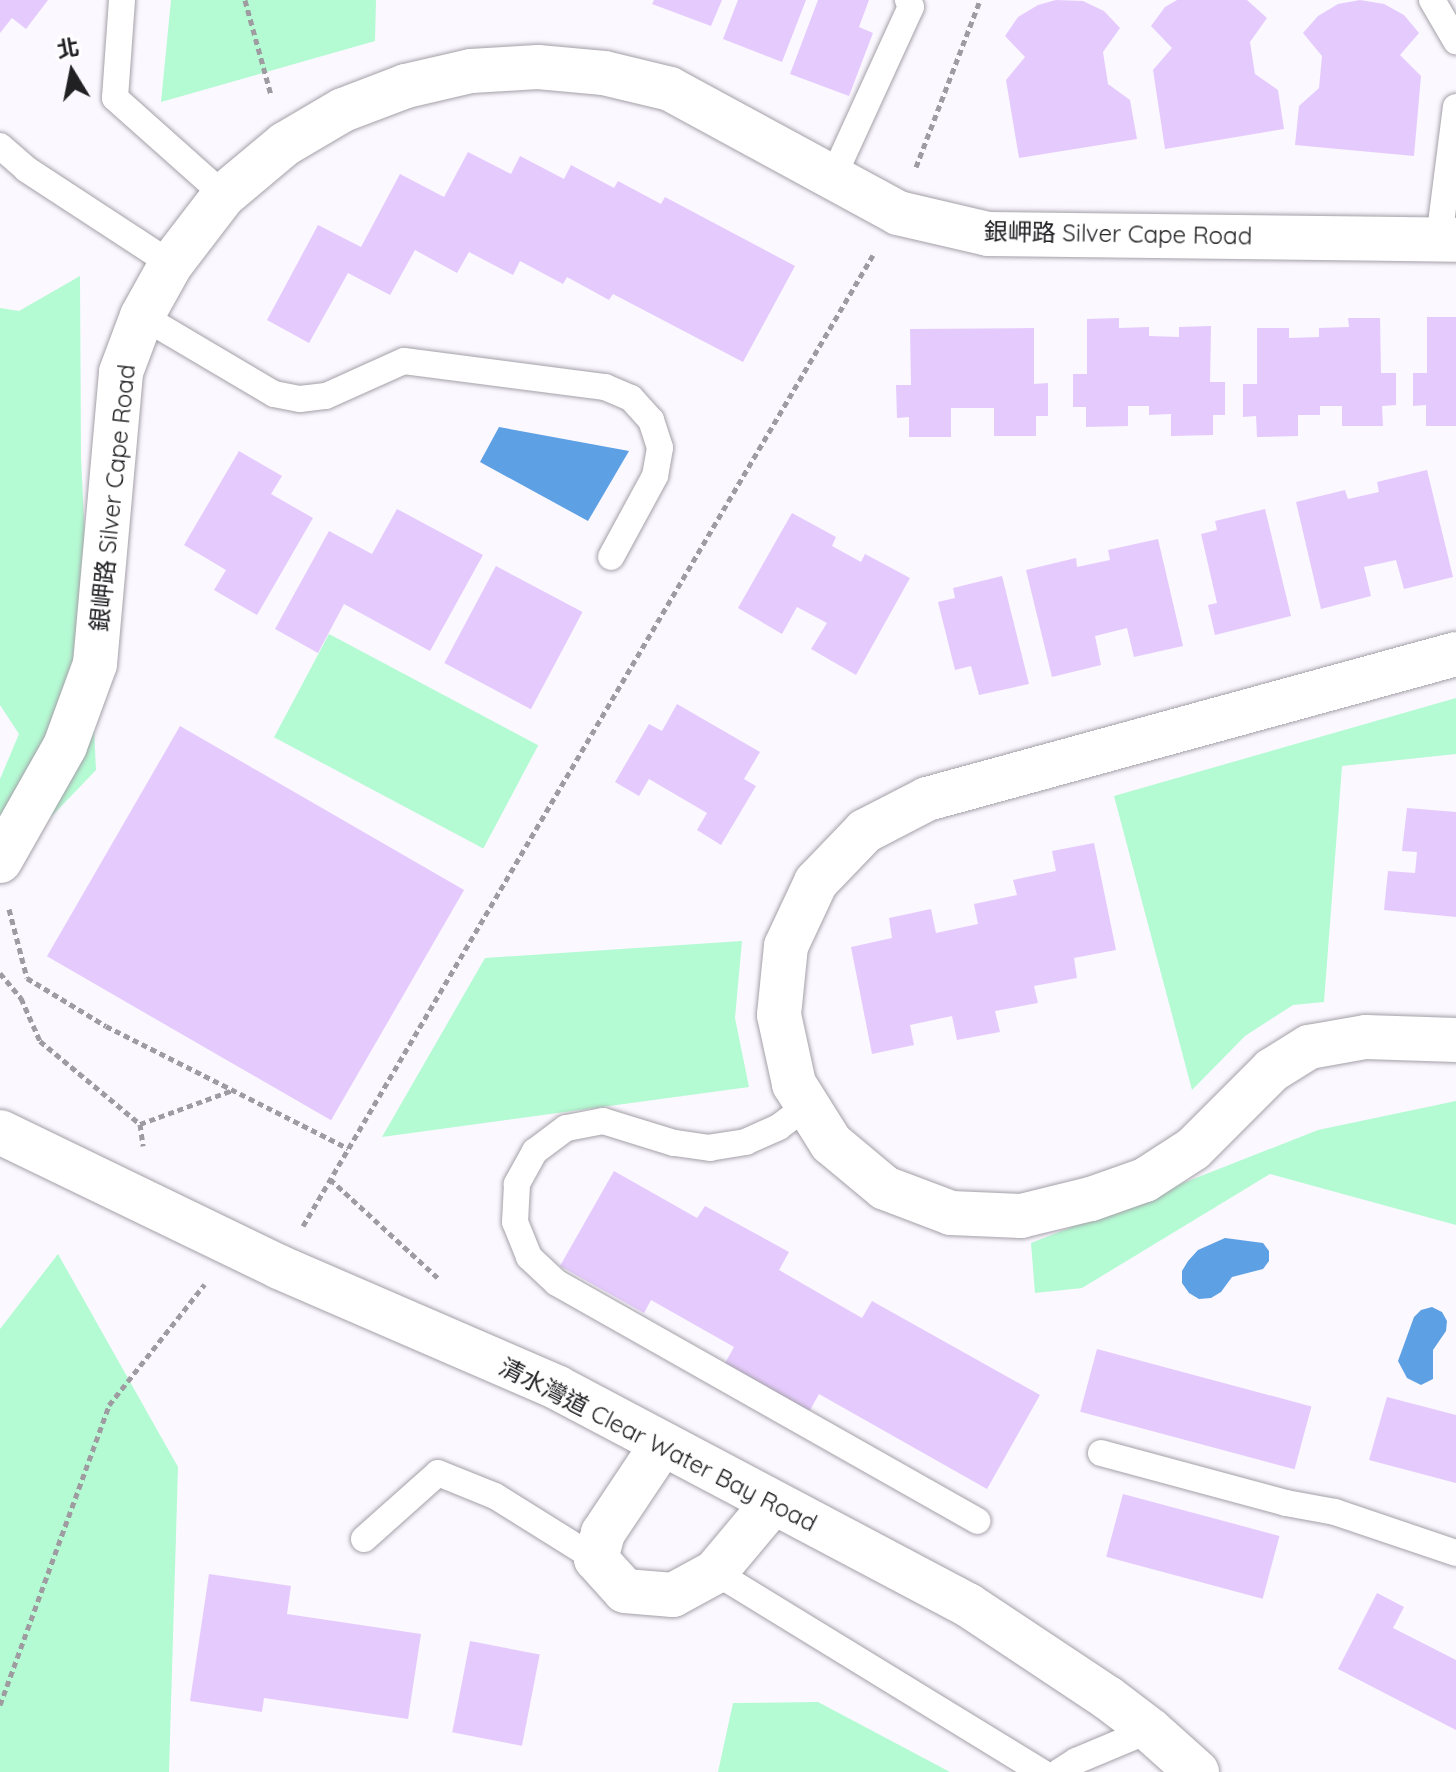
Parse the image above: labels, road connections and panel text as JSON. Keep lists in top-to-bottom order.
{
  "streets": {
    "street": ["銀岬路 Silver Cape Road", "清水灣道 Clear Water Bay Road"]
  },
  "north": "top"
}
